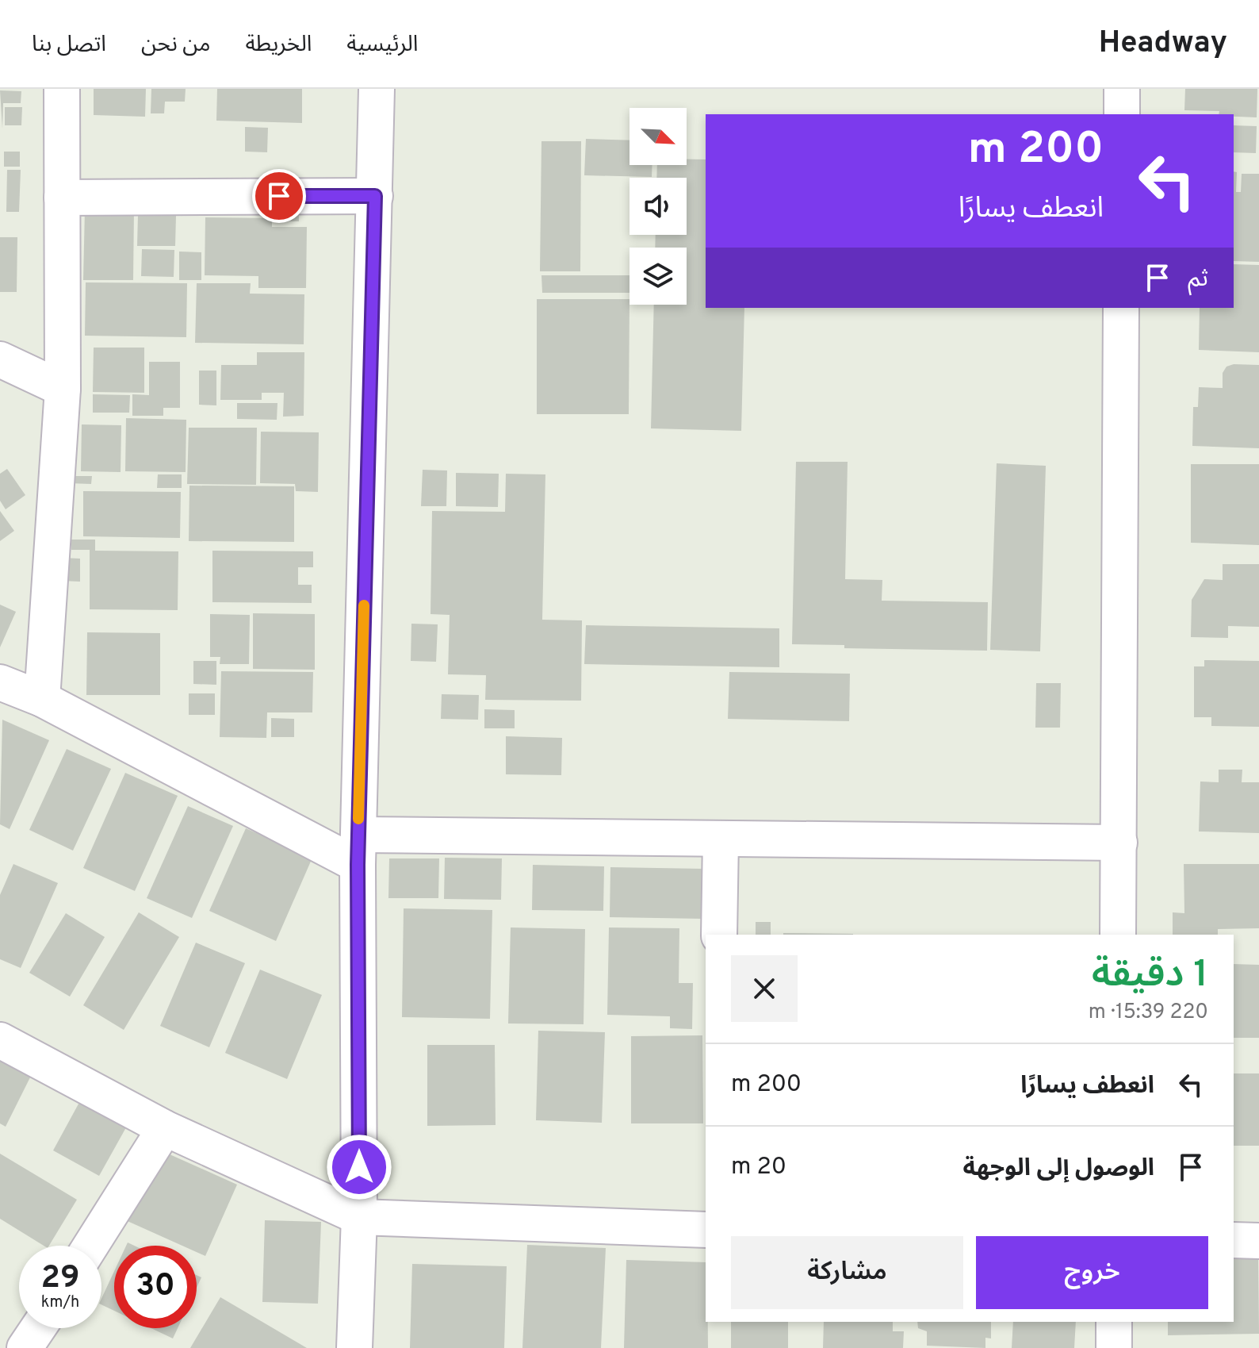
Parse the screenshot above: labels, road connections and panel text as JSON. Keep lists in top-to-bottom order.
{
  "north": "bottom right",
  "page": {
    "header": "Headway",
    "nav": [
      "الرئيسية",
      "الخريطة",
      "من نحن",
      "اتصل بنا"
    ],
    "turn": ["200 m", "انعطف يسارًا"],
    "then": "ثم",
    "heading": ["1 دقيقة", "220 m · 15:39"],
    "list": [
      {
        "name": "انعطف يسارًا",
        "value": "200 m"
      },
      {
        "name": "الوصول إلى الوجهة",
        "value": "20 m"
      }
    ],
    "buttons": ["خروج", "مشاركة"],
    "speed": "29 km/h",
    "limit": "30"
  }
}
